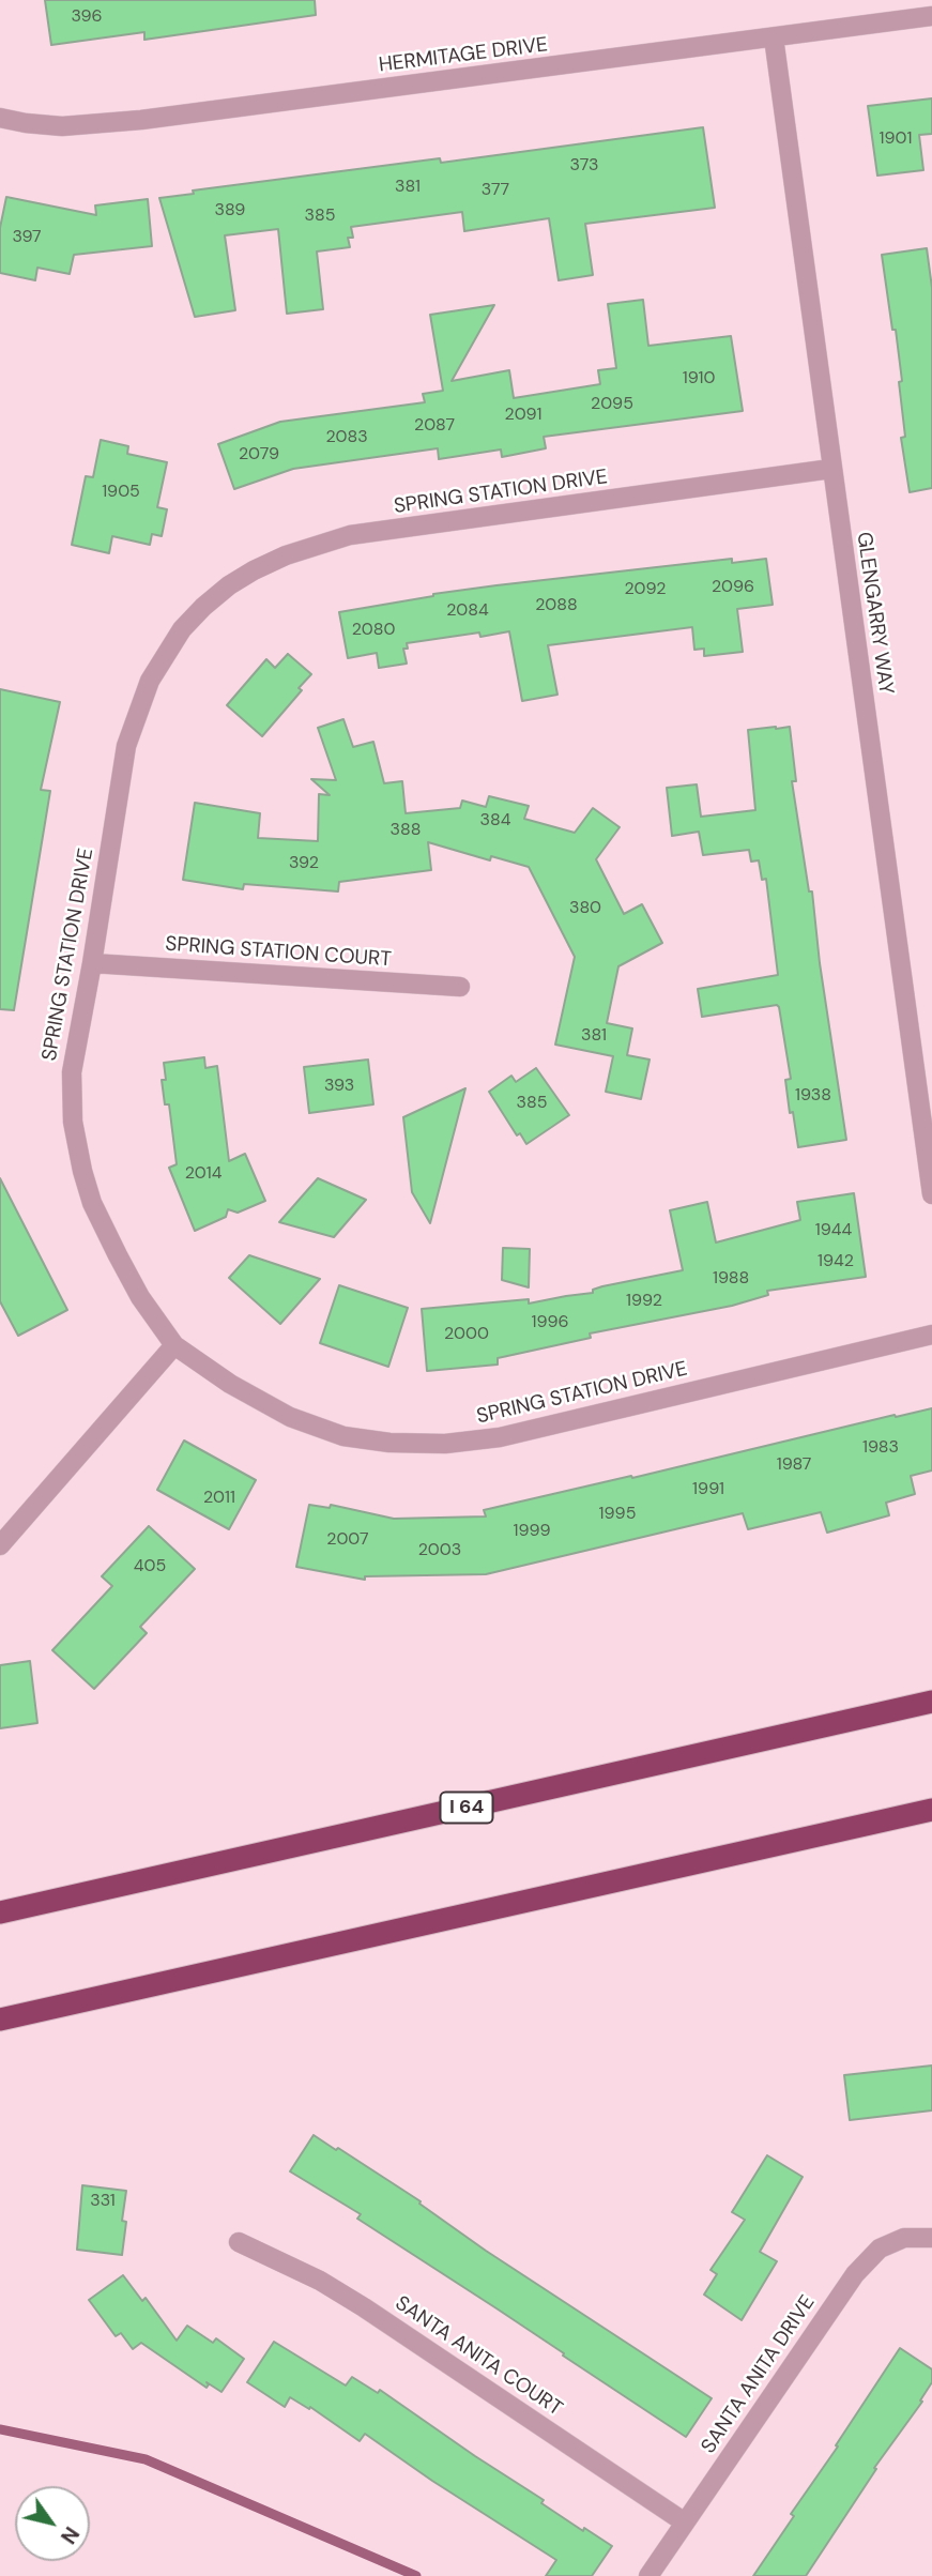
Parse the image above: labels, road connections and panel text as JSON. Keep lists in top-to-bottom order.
{
  "streets": {
    "highway": ["I 64"],
    "street": [
      "HERMITAGE DRIVE",
      "SPRING STATION DRIVE",
      "GLENGARRY WAY",
      "SPRING STATION COURT",
      "SANTA ANITA COURT",
      "SANTA ANITA DRIVE"
    ]
  },
  "crossings": [
    ["HERMITAGE DRIVE", "GLENGARRY WAY"],
    ["SPRING STATION DRIVE", "GLENGARRY WAY"],
    ["SPRING STATION DRIVE", "SPRING STATION COURT"],
    ["SANTA ANITA COURT", "SANTA ANITA DRIVE"]
  ],
  "house_numbers": [
    "396",
    "1901",
    "373",
    "381",
    "377",
    "389",
    "385",
    "397",
    "1910",
    "2095",
    "2091",
    "2087",
    "2083",
    "2079",
    "1905",
    "2096",
    "2092",
    "2088",
    "2084",
    "2080",
    "384",
    "388",
    "392",
    "380",
    "381",
    "393",
    "1938",
    "385",
    "2014",
    "1944",
    "1942",
    "1988",
    "1992",
    "1996",
    "2000",
    "1983",
    "1987",
    "1991",
    "2011",
    "1995",
    "1999",
    "2007",
    "2003",
    "405",
    "331"
  ],
  "north": "bottom right"
}
